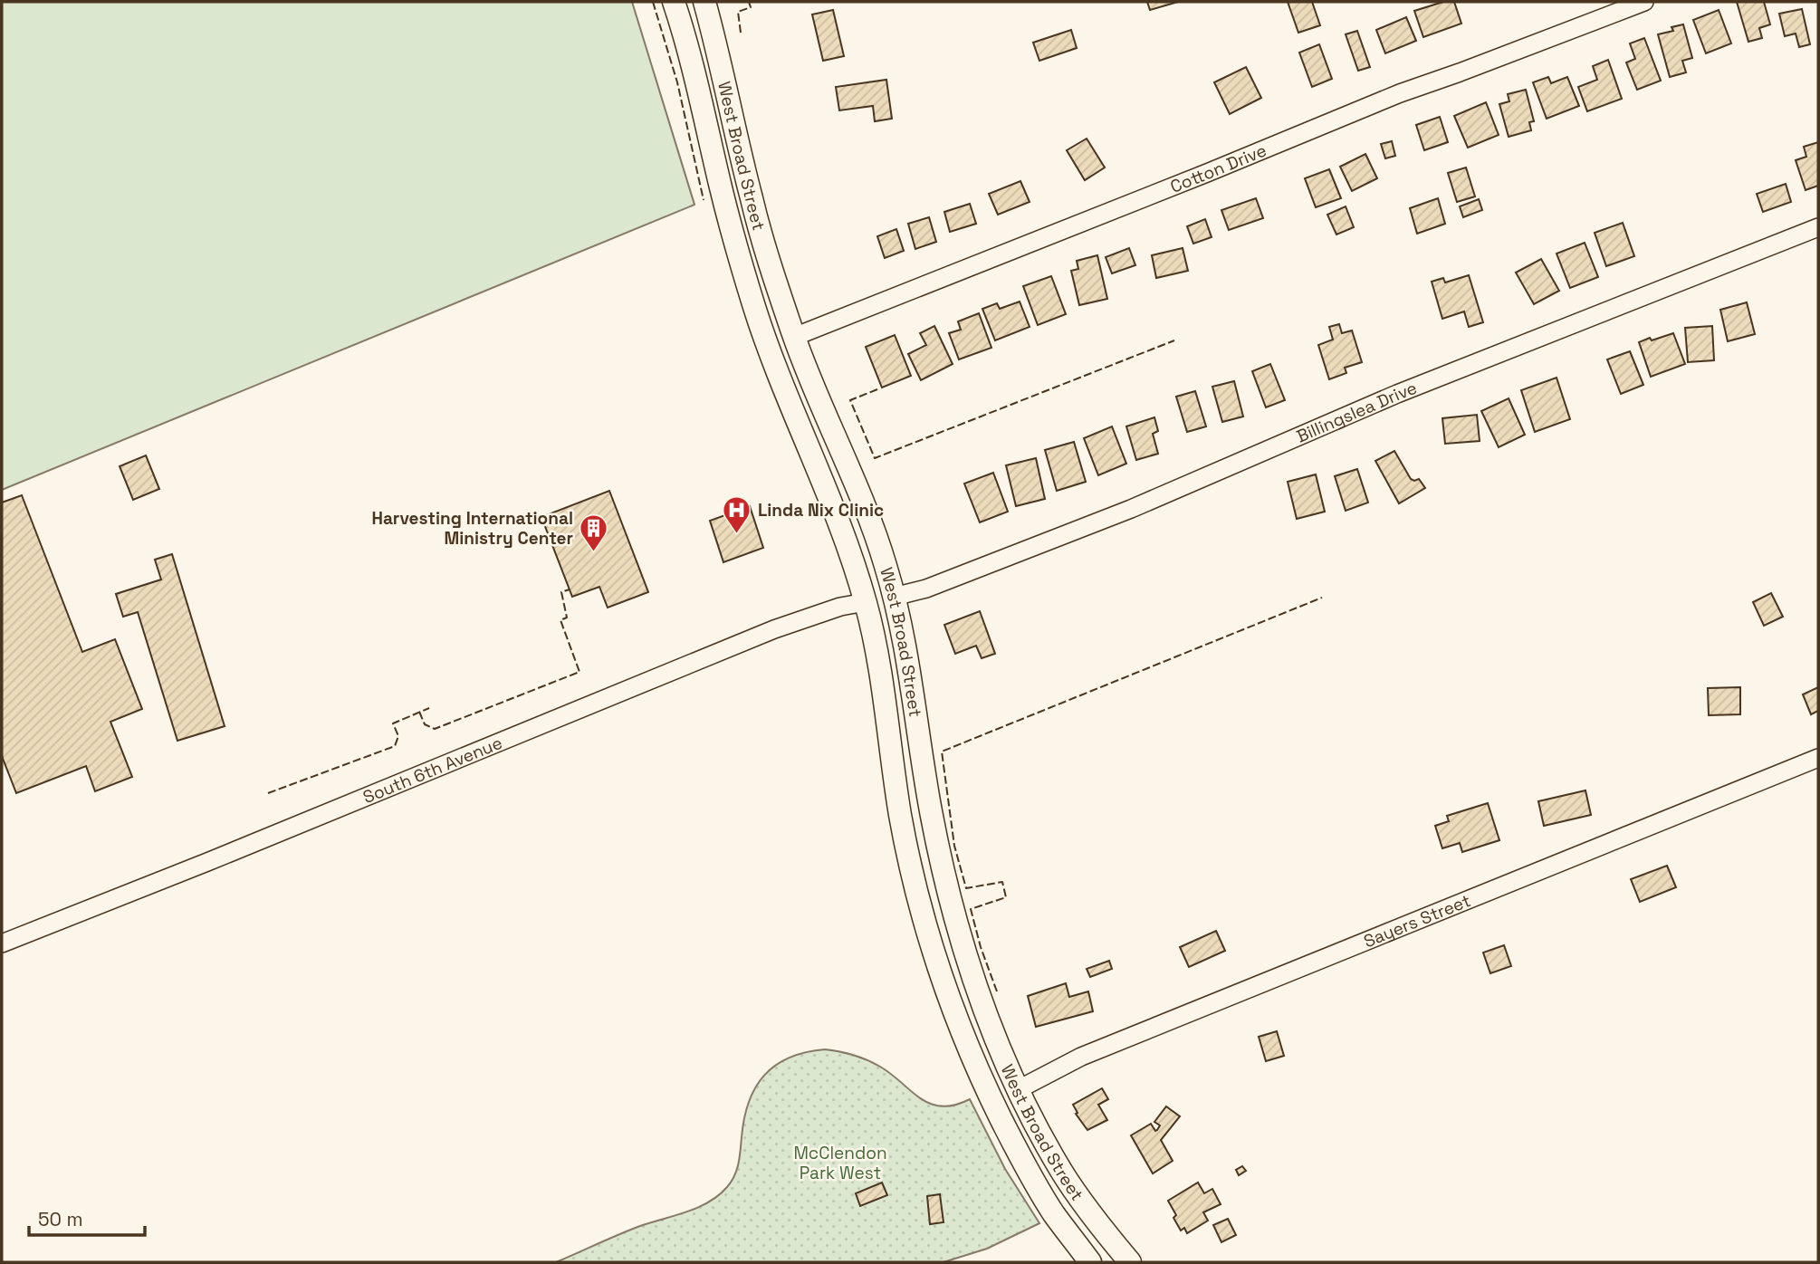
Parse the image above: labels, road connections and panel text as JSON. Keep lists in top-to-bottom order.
{
  "streets": {
    "main road": ["West Broad Street"],
    "street": [
      "Cotton Drive",
      "Billingslea Drive",
      "South 6th Avenue",
      "Sayers Street"
    ]
  },
  "crossings": [
    ["West Broad Street", "Cotton Drive"],
    ["West Broad Street", "Billingslea Drive"],
    ["West Broad Street", "South 6th Avenue"],
    ["West Broad Street", "Sayers Street"]
  ],
  "parks": ["McClendon Park West"],
  "places": {
    "hospital": ["Linda Nix Clinic"],
    "building": ["Harvesting International Ministry Center"]
  },
  "scale_bar": "50 m"
}
